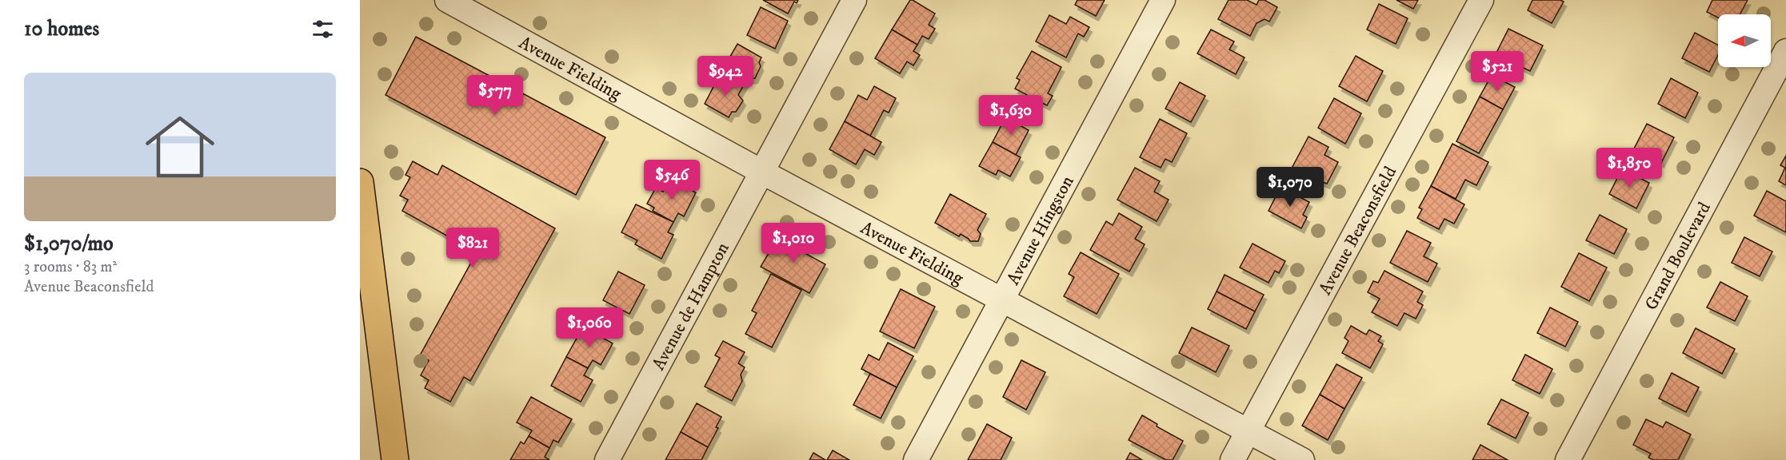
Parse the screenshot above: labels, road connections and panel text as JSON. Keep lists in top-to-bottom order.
{
  "streets": {
    "street": [
      "Avenue Fielding",
      "Avenue Hingston",
      "Avenue Beaconsfield",
      "Grand Boulevard",
      "Avenue de Hampton"
    ]
  },
  "crossings": [
    ["Avenue Fielding", "Avenue Hingston"],
    ["Avenue Fielding", "Avenue Beaconsfield"],
    ["Avenue Fielding", "Avenue de Hampton"]
  ],
  "north": "left",
  "page": {
    "heading": "10 homes",
    "price": [
      "$521",
      "$942",
      "$577",
      "$1,630",
      "$1,850",
      "$546",
      "$1,070",
      "$1,010",
      "$821",
      "$1,060"
    ],
    "list": [
      {
        "name": "$1,070/mo",
        "note": "3 rooms · 83 m² · Avenue Beaconsfield"
      }
    ]
  }
}
